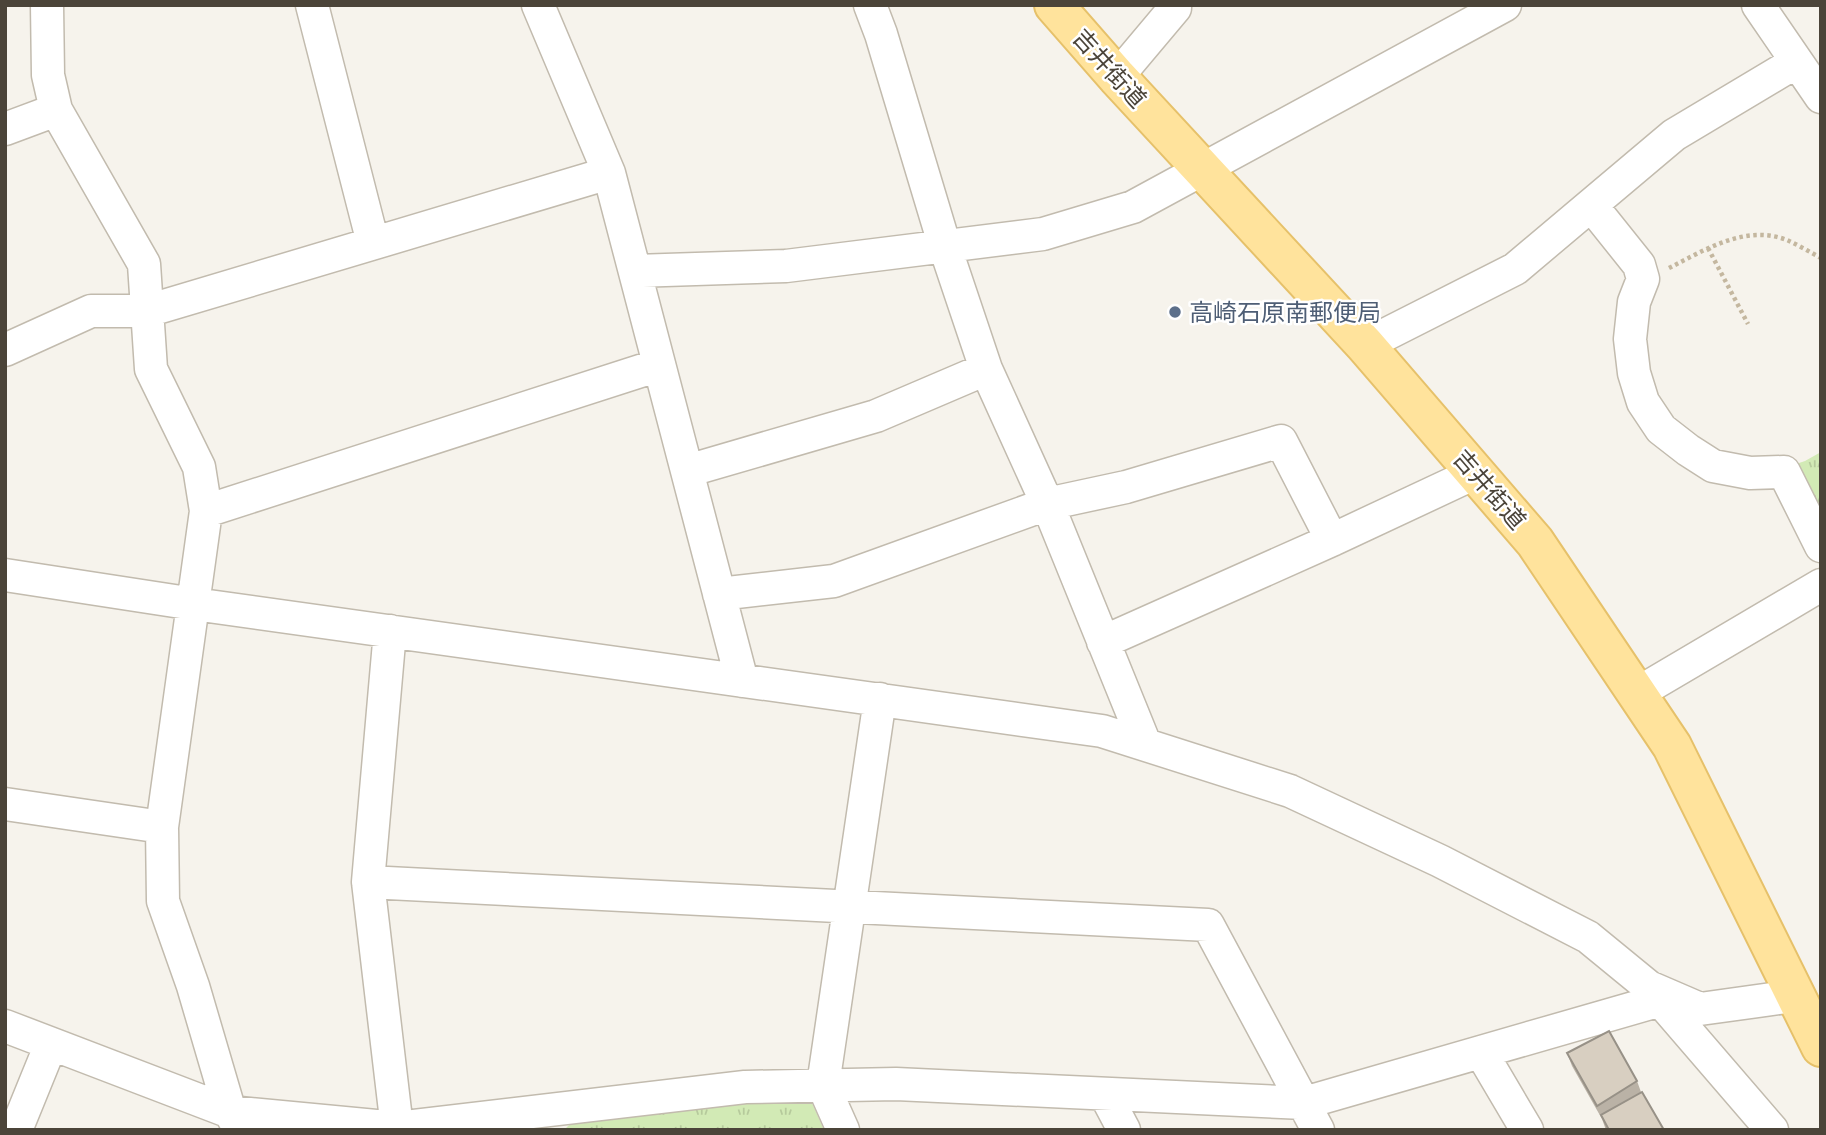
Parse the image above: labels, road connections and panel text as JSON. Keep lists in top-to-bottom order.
{
  "streets": {
    "main road": ["吉井街道"]
  },
  "places": ["高崎石原南郵便局"]
}
